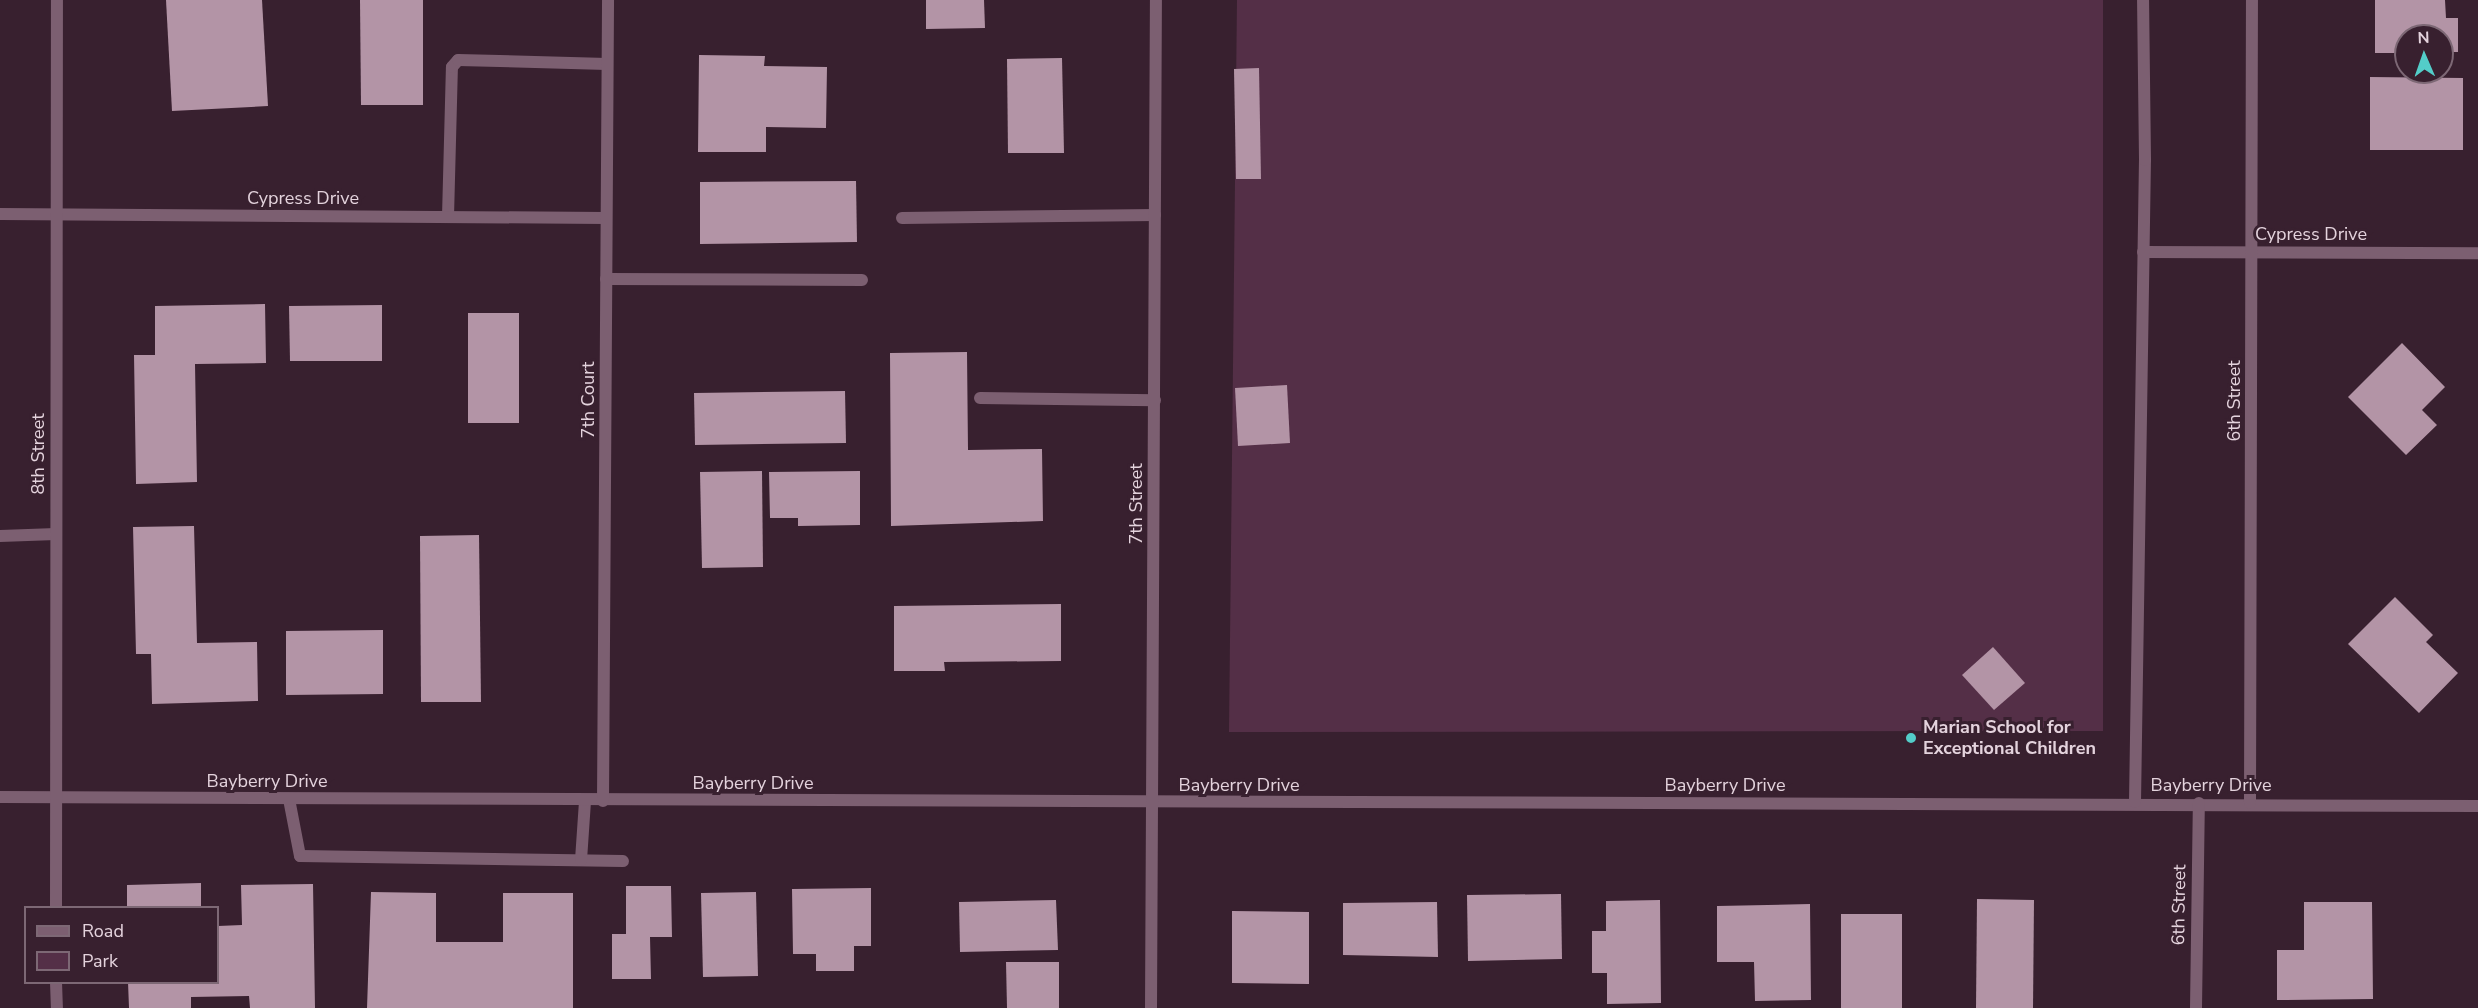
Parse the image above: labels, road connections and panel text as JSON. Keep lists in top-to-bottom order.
{
  "streets": {
    "street": [
      "Cypress Drive",
      "7th Court",
      "6th Street",
      "8th Street",
      "7th Street",
      "Bayberry Drive"
    ]
  },
  "crossings": [
    ["Cypress Drive", "7th Court"],
    ["Cypress Drive", "6th Street"],
    ["Cypress Drive", "8th Street"],
    ["7th Court", "Bayberry Drive"],
    ["6th Street", "Bayberry Drive"],
    ["8th Street", "Bayberry Drive"],
    ["7th Street", "Bayberry Drive"]
  ],
  "places": ["Marian School for Exceptional Children"],
  "legend": ["Road", "Park"],
  "north": "top"
}
